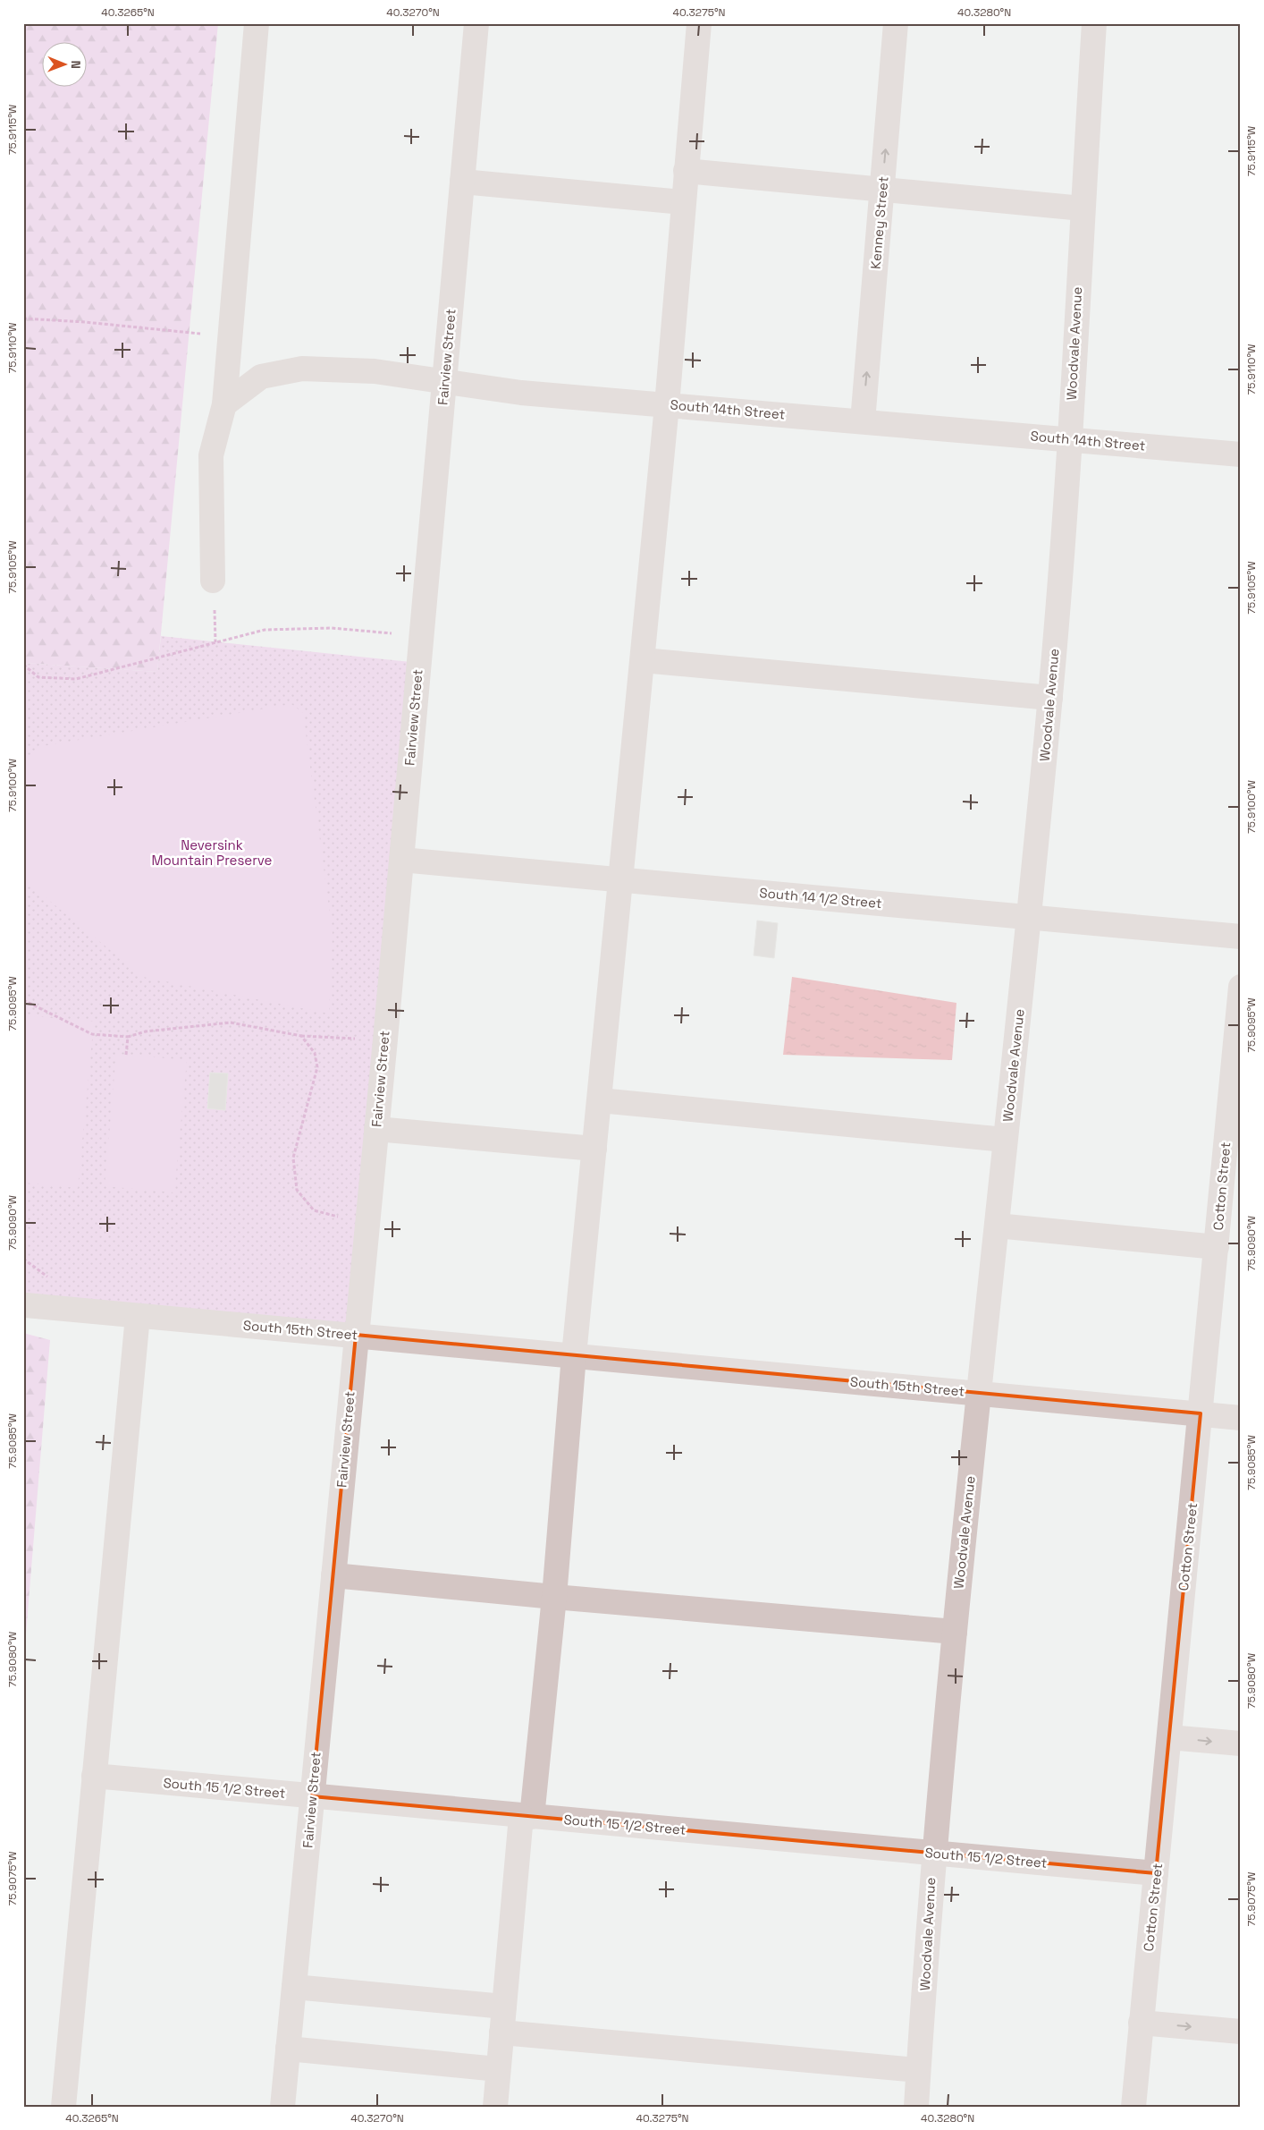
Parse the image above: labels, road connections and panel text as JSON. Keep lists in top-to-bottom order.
{
  "streets": {
    "street": [
      "Kenney Street",
      "Woodvale Avenue",
      "Fairview Street",
      "South 14th Street",
      "South 14 1/2 Street",
      "Cotton Street",
      "South 15th Street",
      "South 15 1/2 Street"
    ]
  },
  "crossings": [
    ["Kenney Street", "South 14th Street"],
    ["Woodvale Avenue", "South 14th Street"],
    ["Woodvale Avenue", "South 14 1/2 Street"],
    ["Woodvale Avenue", "South 15th Street"],
    ["Woodvale Avenue", "South 15 1/2 Street"],
    ["Fairview Street", "South 14th Street"],
    ["Fairview Street", "South 14 1/2 Street"],
    ["Fairview Street", "South 15th Street"],
    ["Fairview Street", "South 15 1/2 Street"],
    ["Cotton Street", "South 15th Street"],
    ["Cotton Street", "South 15 1/2 Street"]
  ],
  "parks": ["Neversink Mountain Preserve"],
  "north": "right",
  "coordinates": [
    "40.3265°N",
    "40.3270°N",
    "40.3275°N",
    "40.3280°N",
    "75.9115°W",
    "75.9110°W",
    "75.9105°W",
    "75.9100°W",
    "75.9095°W",
    "75.9090°W",
    "75.9085°W",
    "75.9080°W",
    "75.9075°W"
  ]
}
